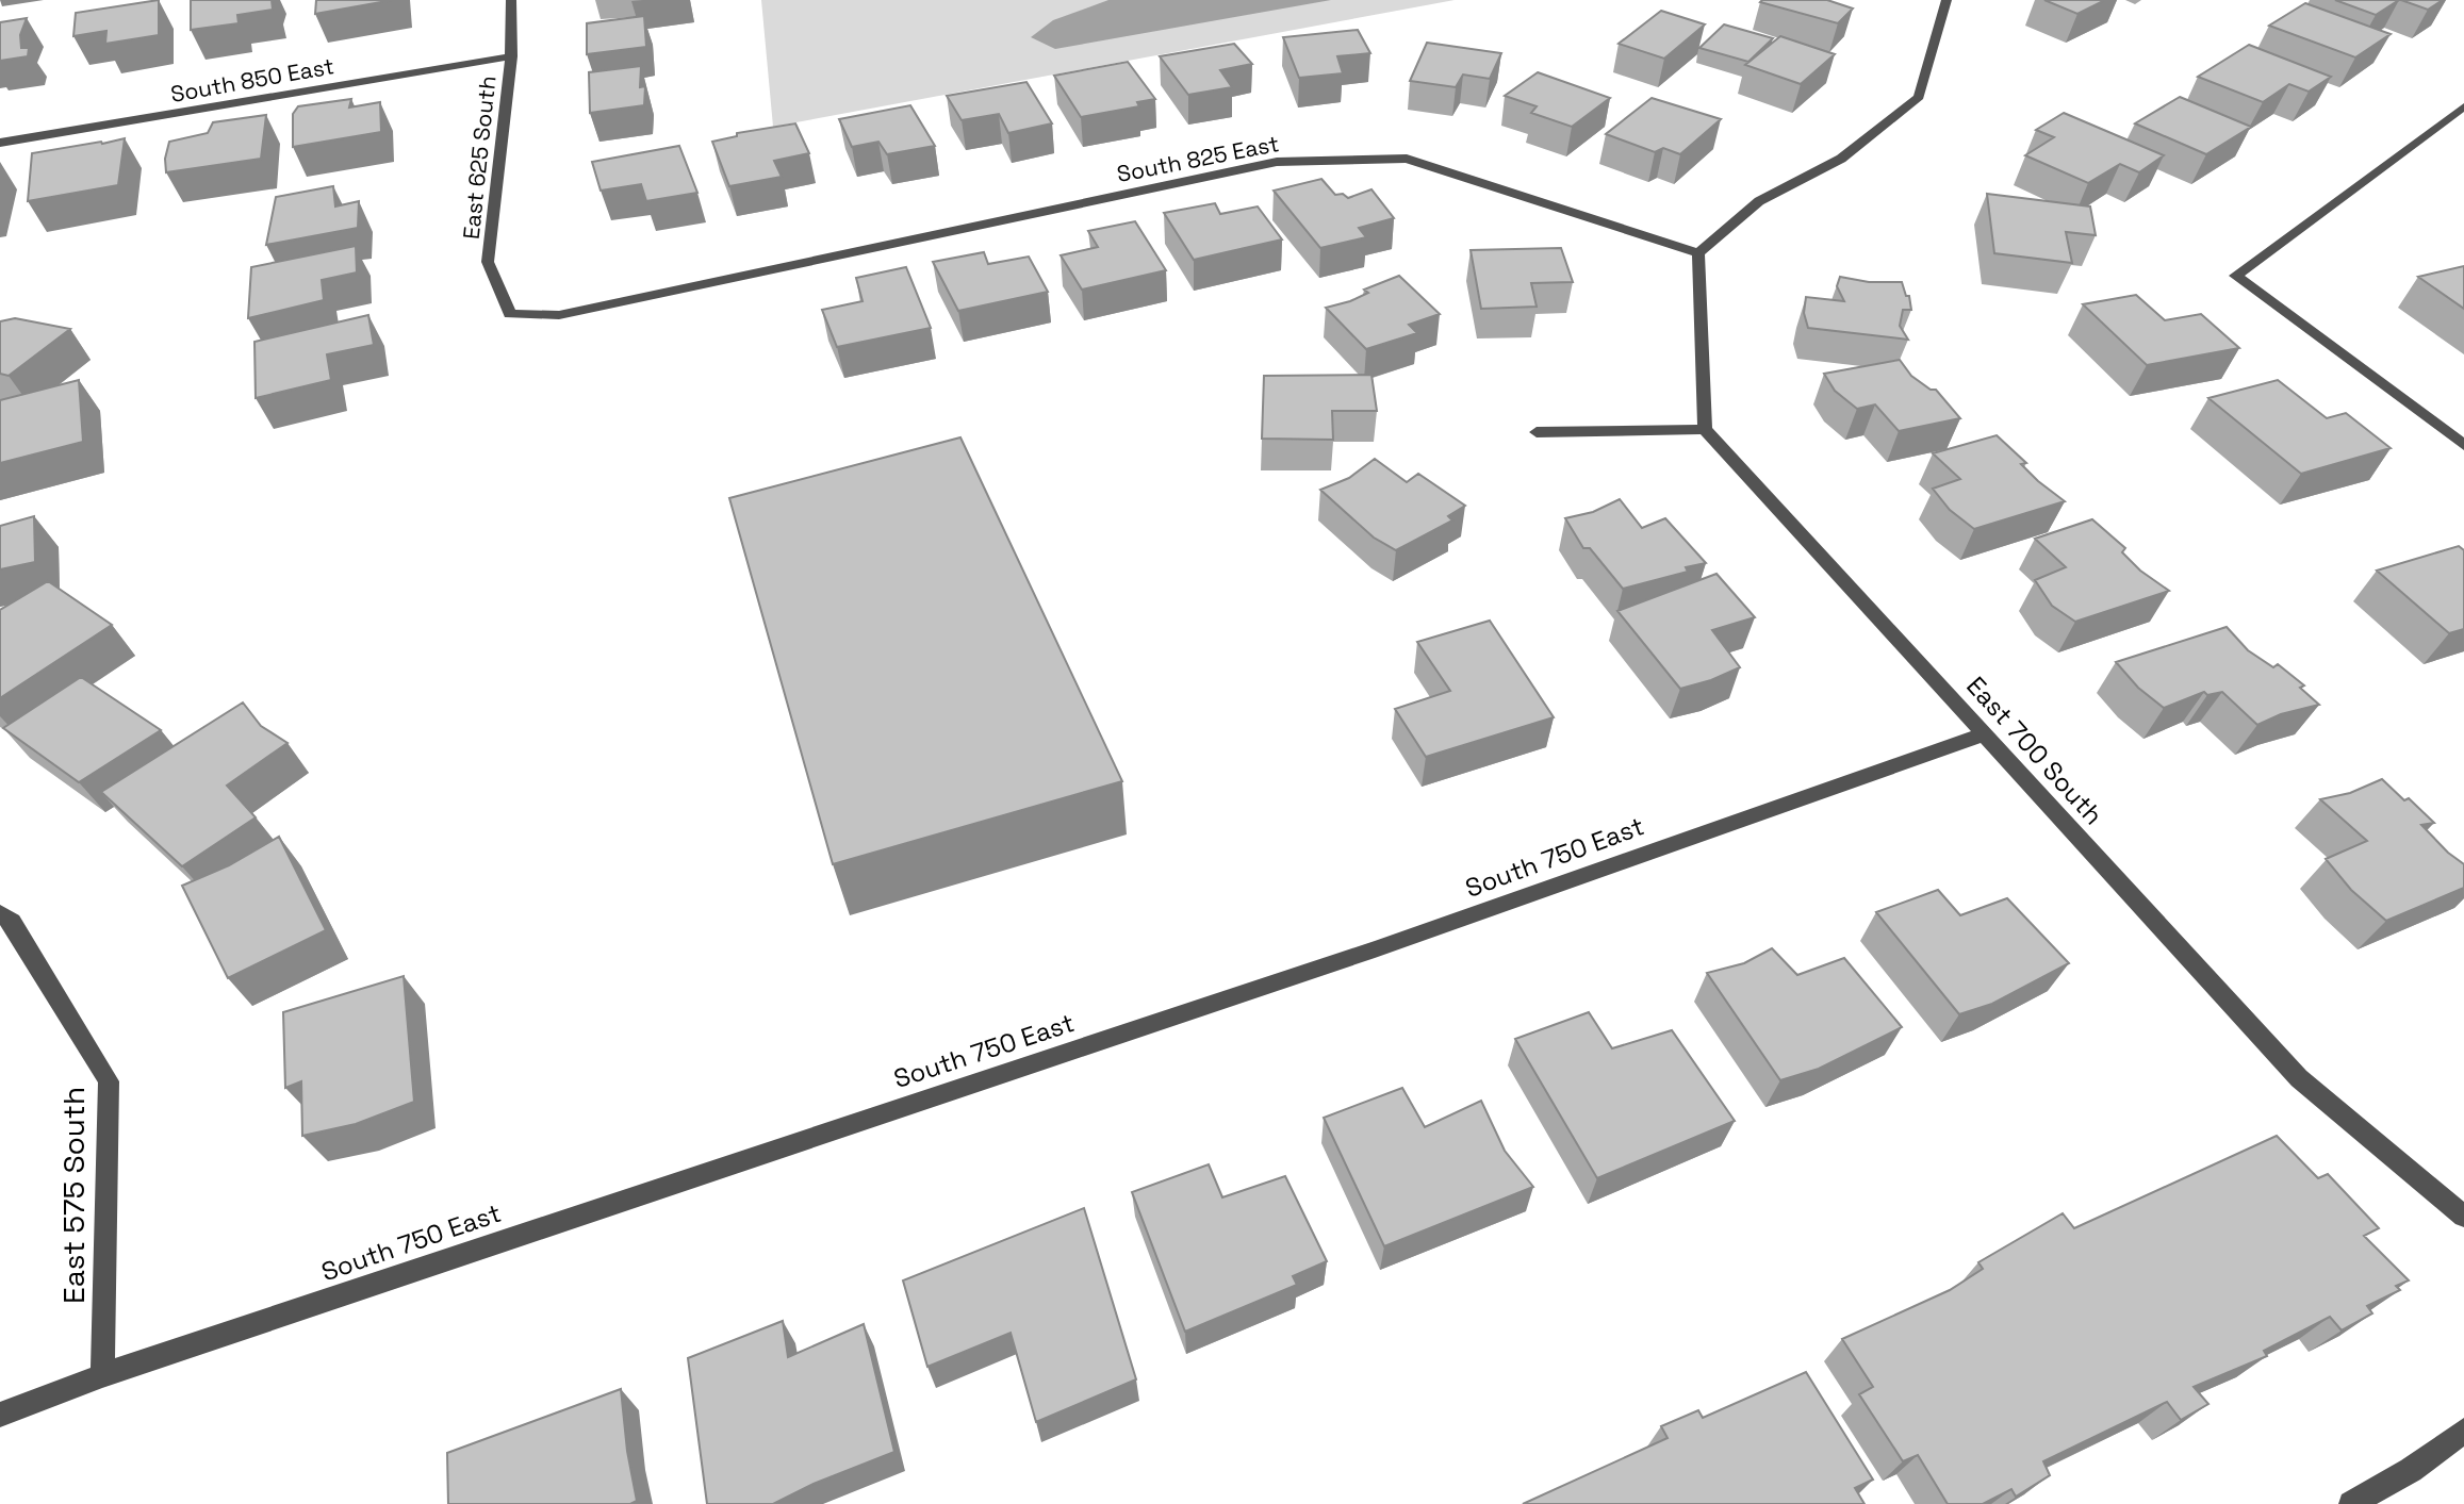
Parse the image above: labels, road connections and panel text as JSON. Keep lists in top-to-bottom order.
{
  "streets": {
    "street": [
      "South 850 East",
      "East 625 South",
      "South 825 East",
      "East 700 South",
      "South 750 East",
      "East 575 South"
    ]
  },
  "crossings": [
    ["South 850 East", "East 625 South"],
    ["East 625 South", "South 825 East"],
    ["East 700 South", "South 750 East"],
    ["South 750 East", "East 575 South"]
  ]
}
